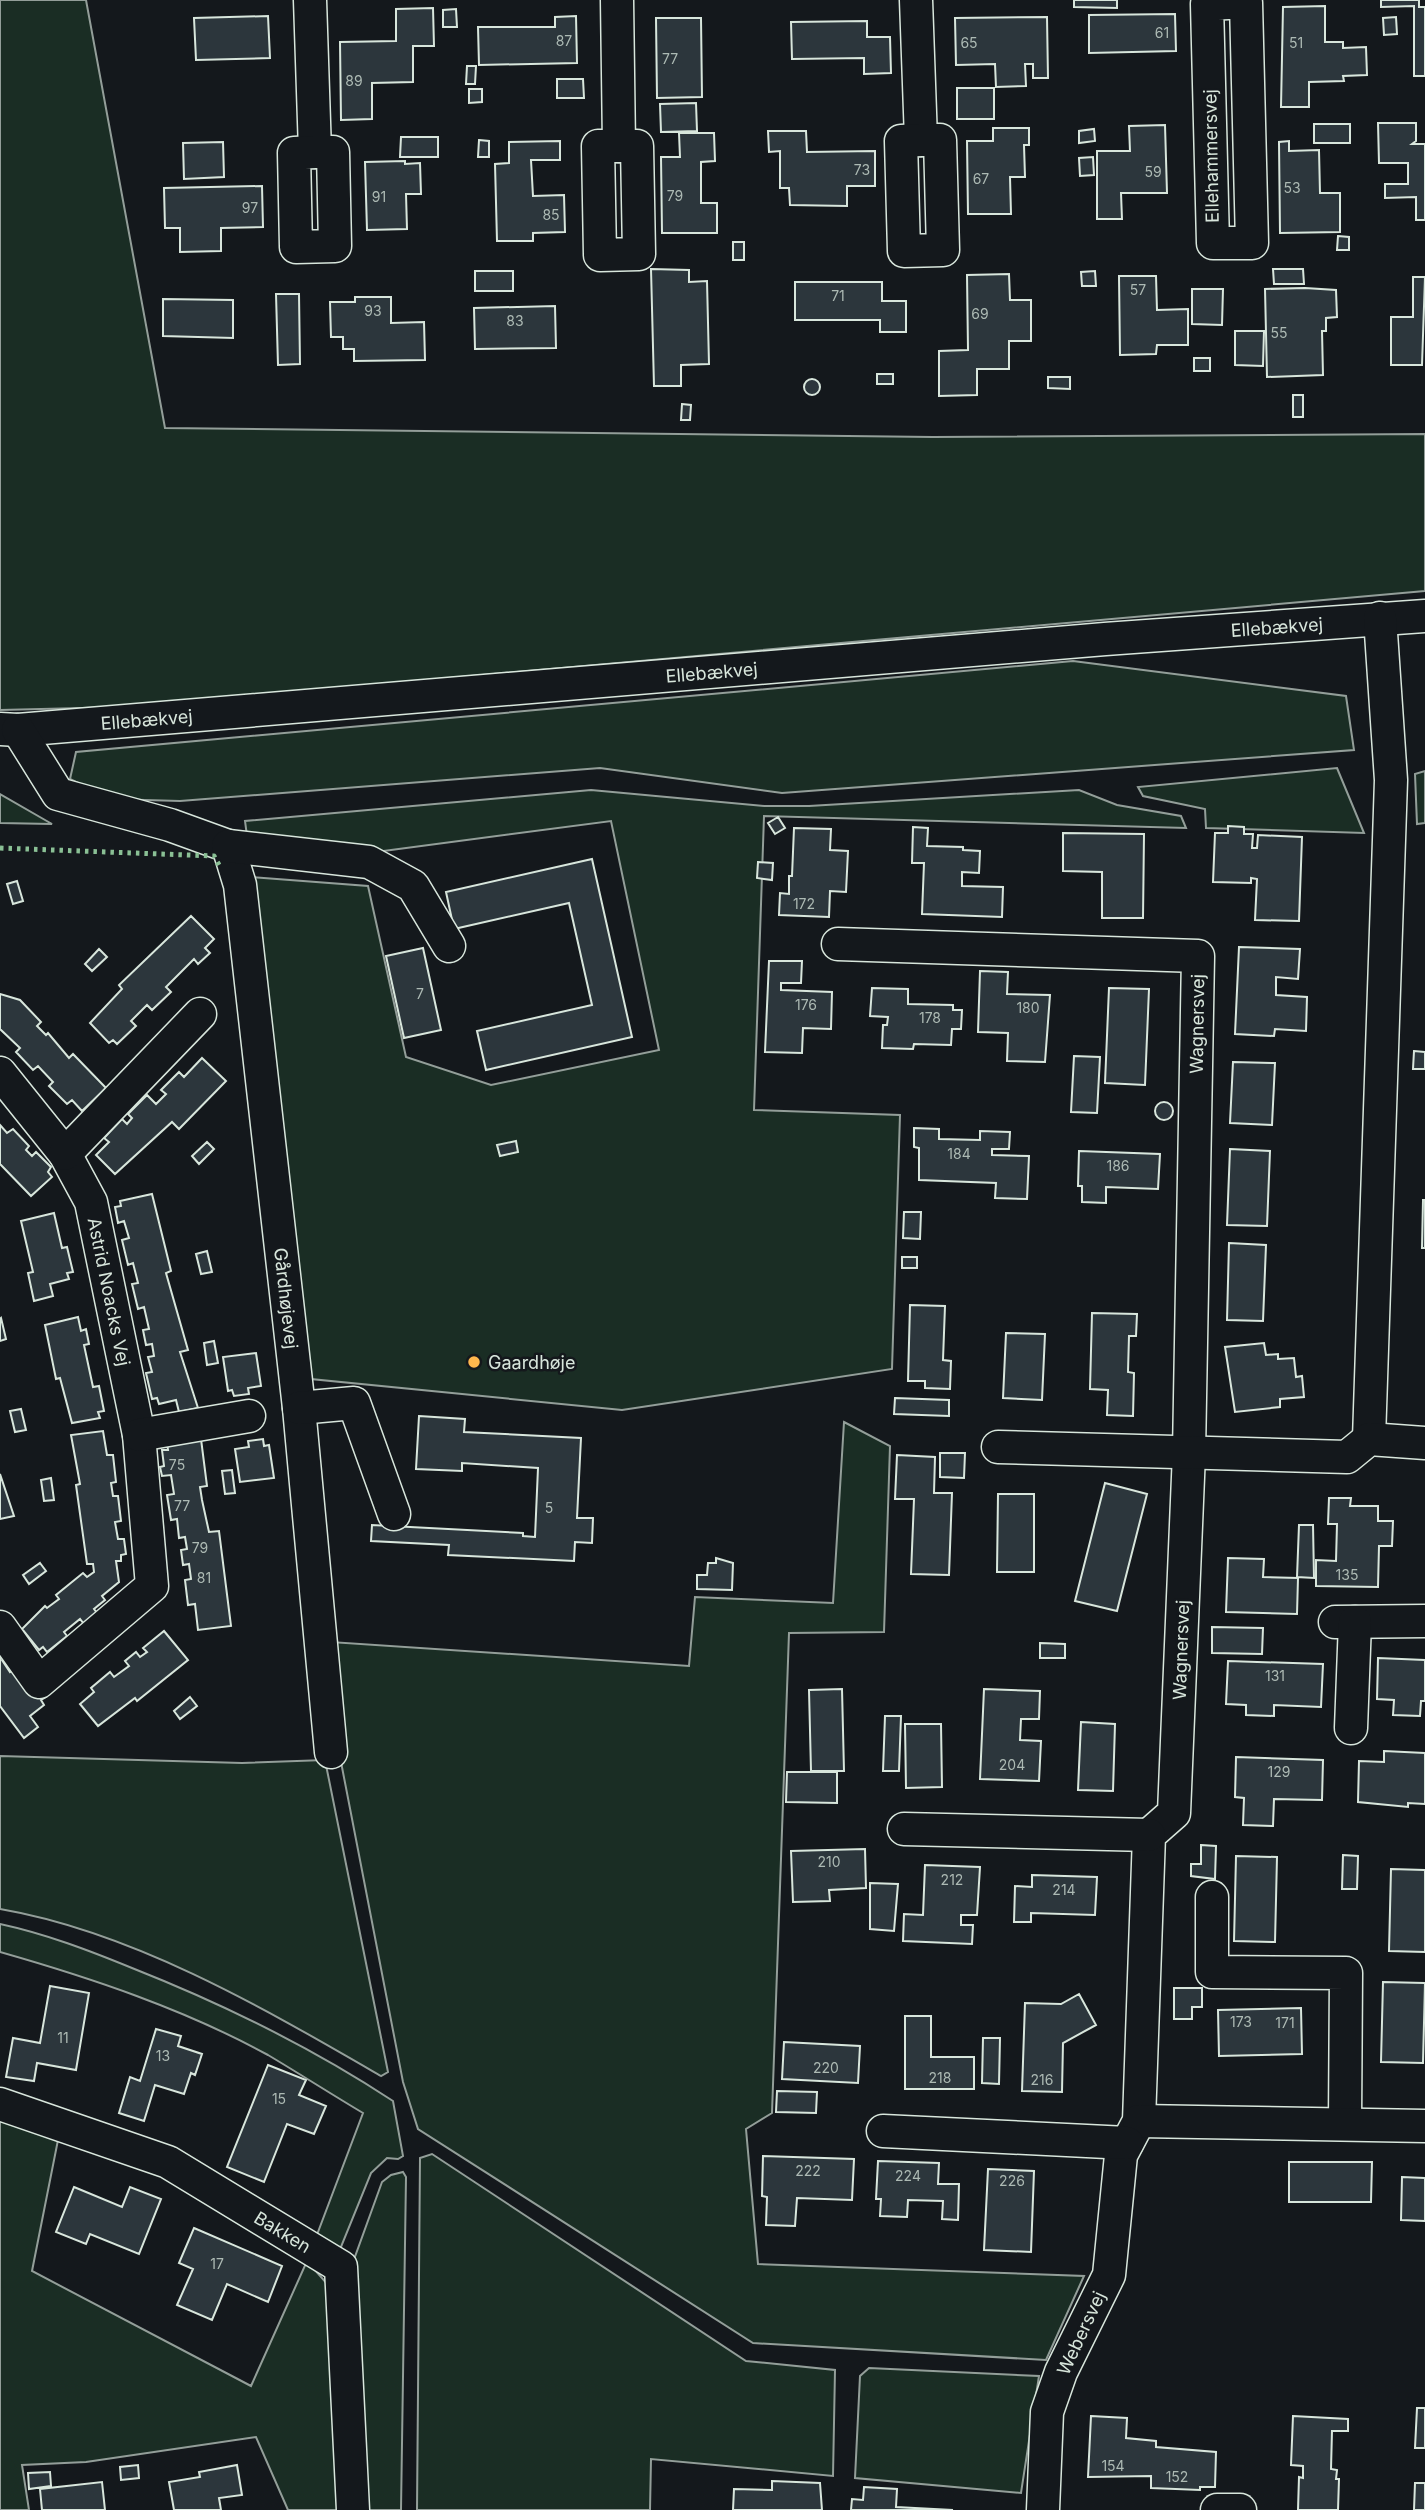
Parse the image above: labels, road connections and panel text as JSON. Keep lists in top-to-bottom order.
{
  "streets": {
    "street": [
      "Ellehammersvej",
      "Ellebækvej",
      "Wagnersvej",
      "Astrid Noacks Vej",
      "Gårdhøjevej",
      "Bakken",
      "Webersvej"
    ]
  },
  "places": ["Gaardhøje"],
  "house_numbers": [
    "61",
    "87",
    "65",
    "51",
    "77",
    "89",
    "73",
    "59",
    "67",
    "53",
    "79",
    "91",
    "97",
    "85",
    "57",
    "71",
    "93",
    "69",
    "83",
    "55",
    "172",
    "7",
    "176",
    "180",
    "178",
    "184",
    "186",
    "75",
    "77",
    "5",
    "79",
    "135",
    "81",
    "131",
    "204",
    "129",
    "210",
    "212",
    "214",
    "173",
    "171",
    "11",
    "13",
    "220",
    "218",
    "216",
    "15",
    "222",
    "224",
    "226",
    "17",
    "154",
    "152"
  ]
}
